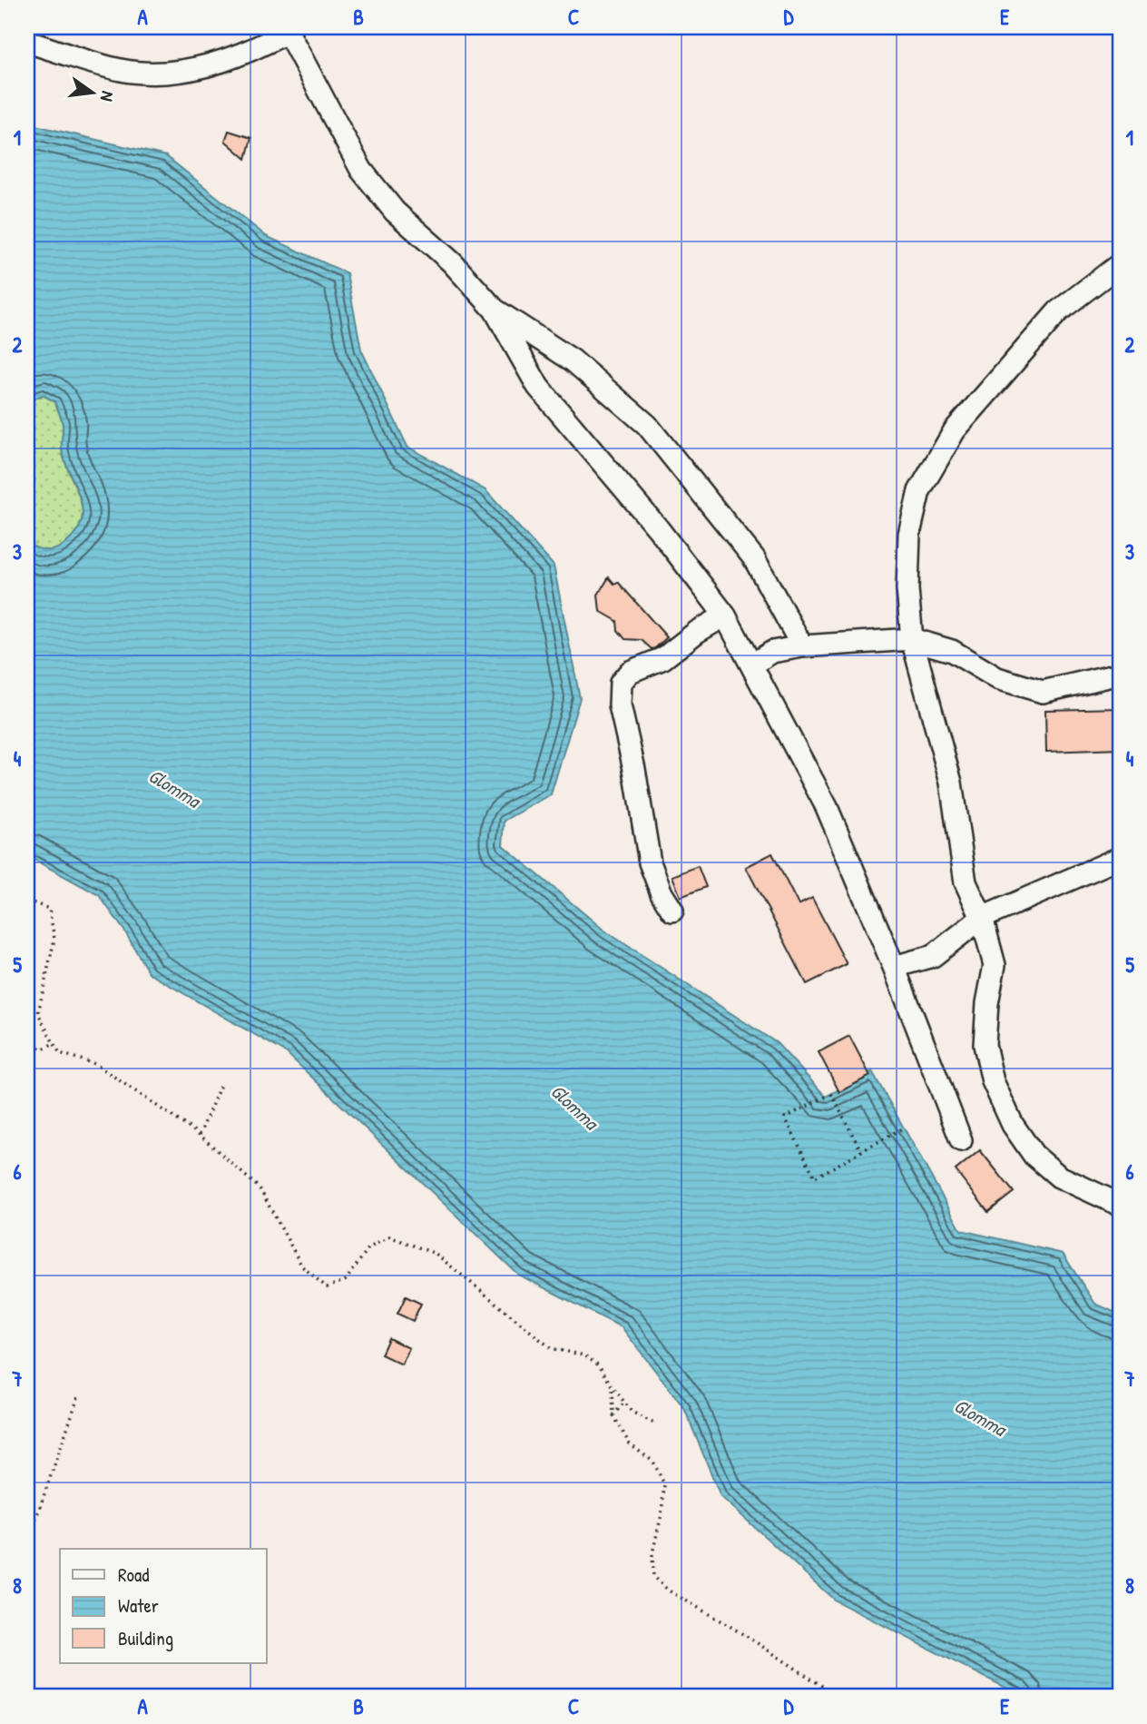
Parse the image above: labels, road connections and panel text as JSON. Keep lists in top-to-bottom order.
{
  "water": ["Glomma"],
  "legend": ["Road", "Water", "Building"],
  "north": "right",
  "grid": {
    "columns": [
      "A",
      "B",
      "C",
      "D",
      "E"
    ],
    "rows": [
      "1",
      "2",
      "3",
      "4",
      "5",
      "6",
      "7",
      "8"
    ]
  }
}
